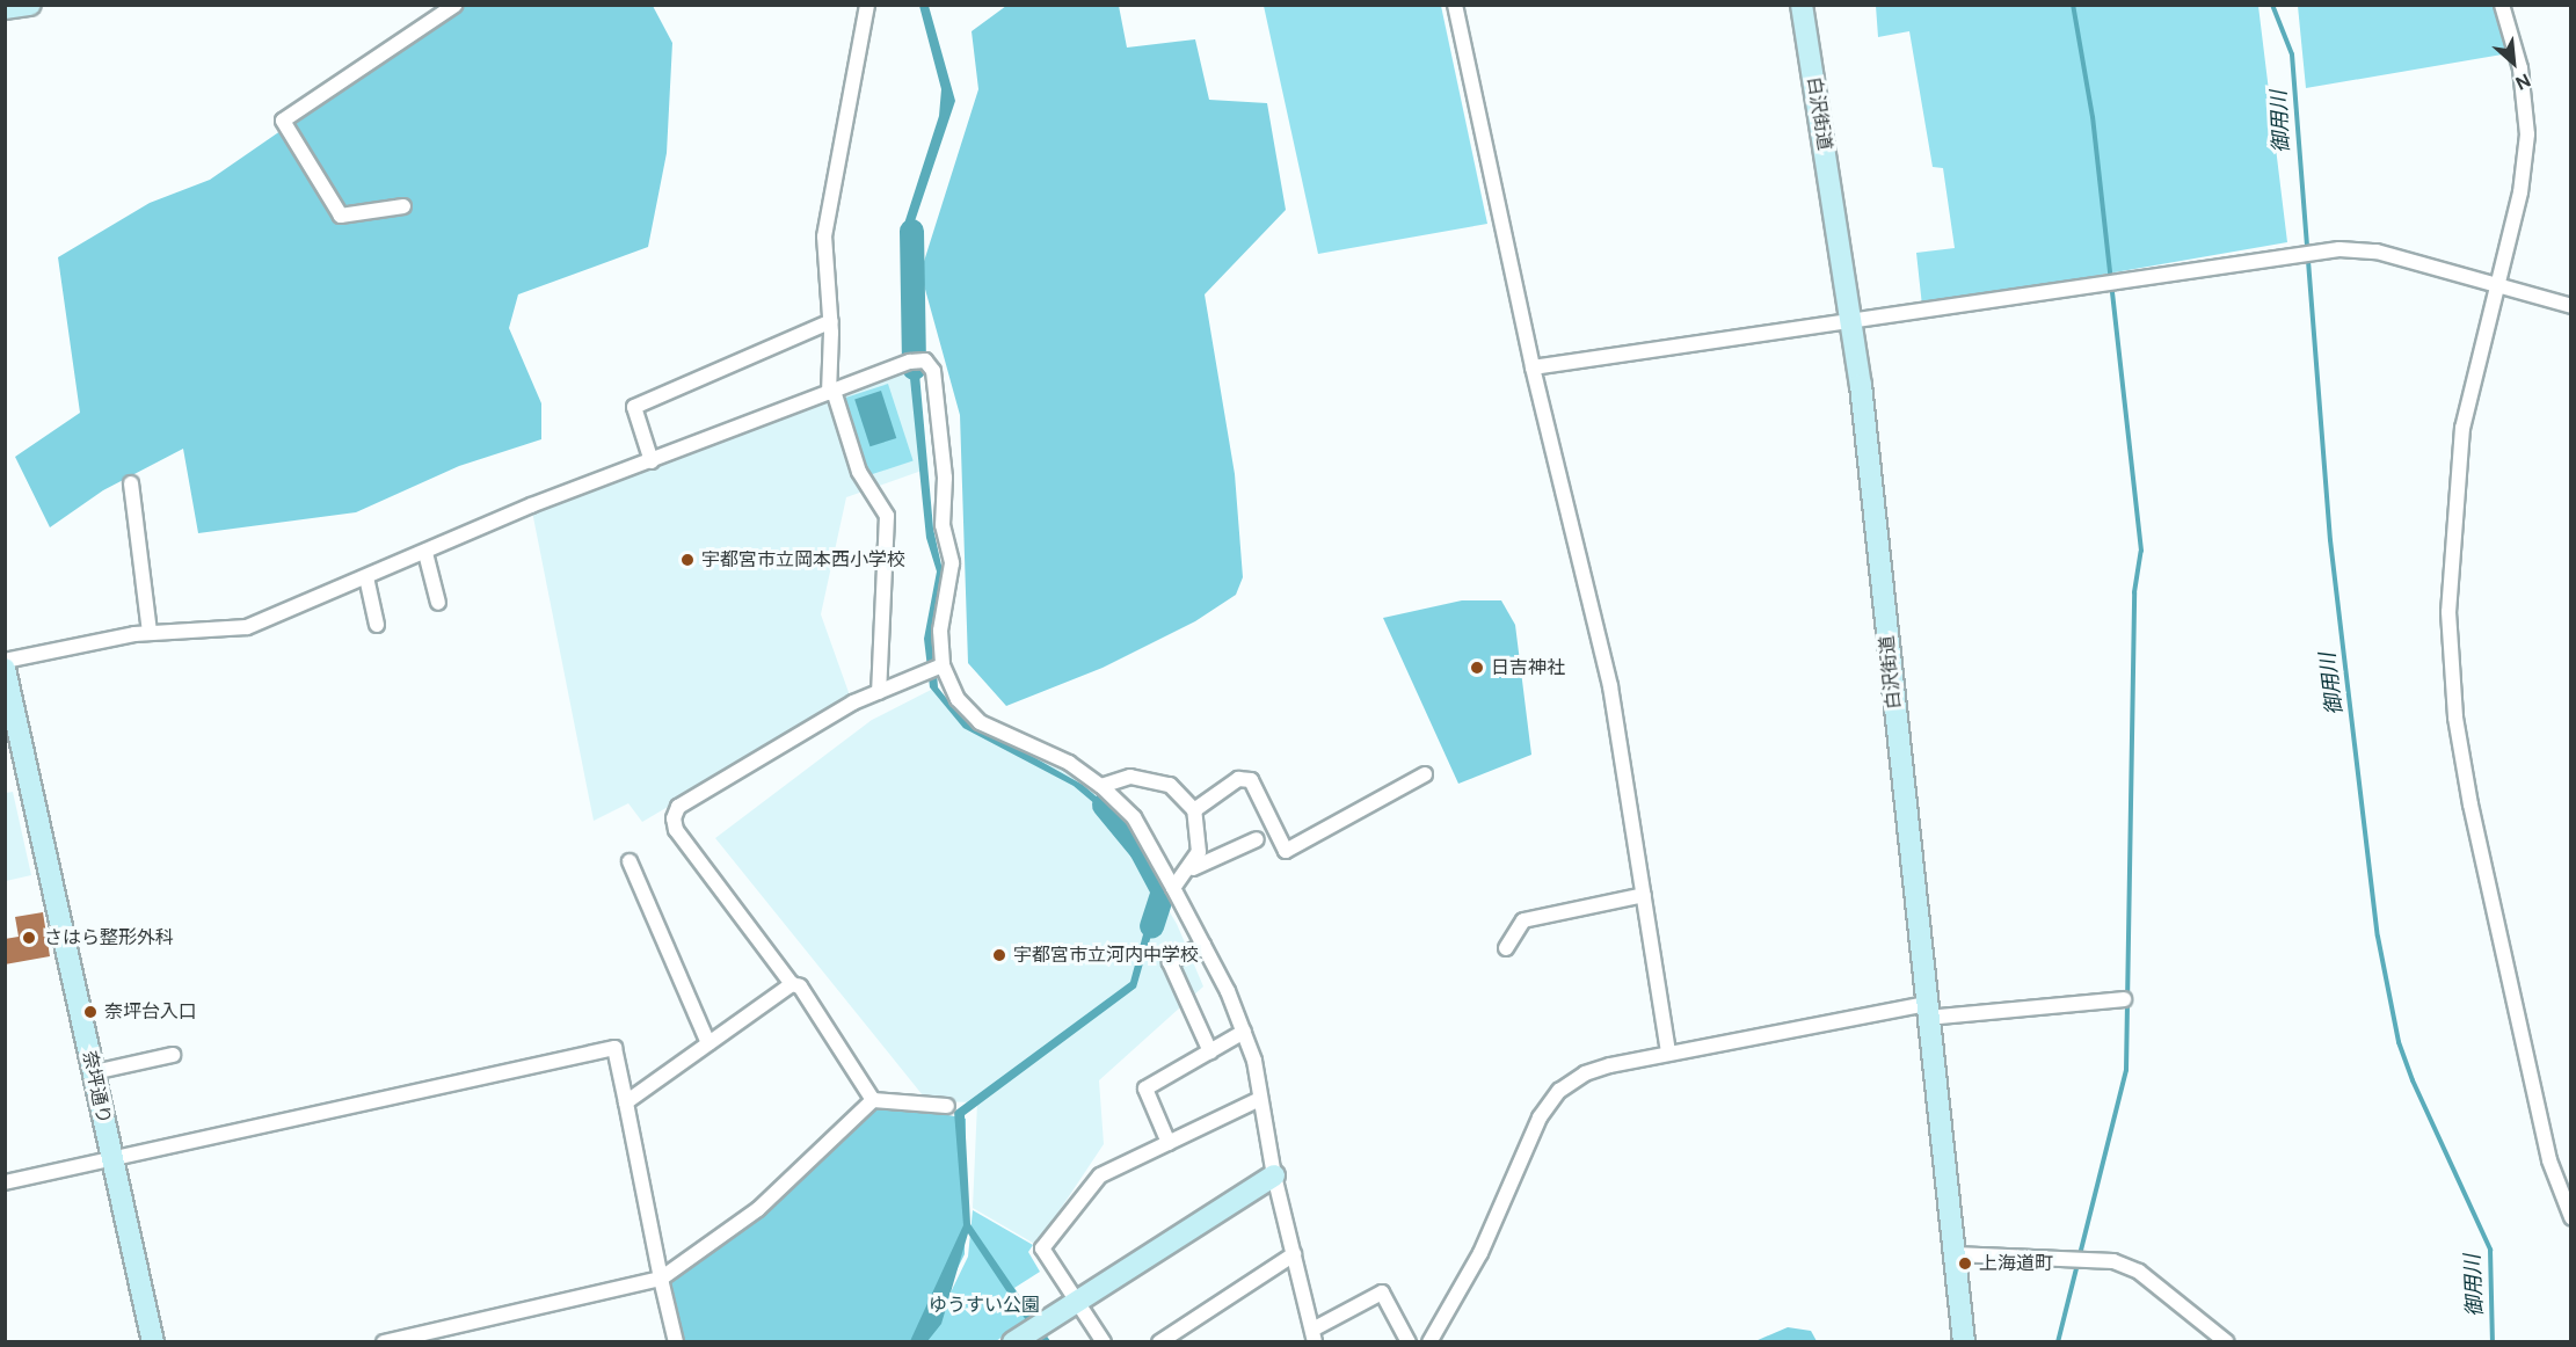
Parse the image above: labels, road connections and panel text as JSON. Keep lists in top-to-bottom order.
{
  "streets": {
    "main road": ["白沢街道", "奈坪通り"]
  },
  "water": ["御用川"],
  "parks": ["ゆうすい公園"],
  "places": [
    "宇都宮市立岡本西小学校",
    "日吉神社",
    "さはら整形外科",
    "宇都宮市立河内中学校",
    "奈坪台入口",
    "上海道町"
  ],
  "north": "bottom right"
}
